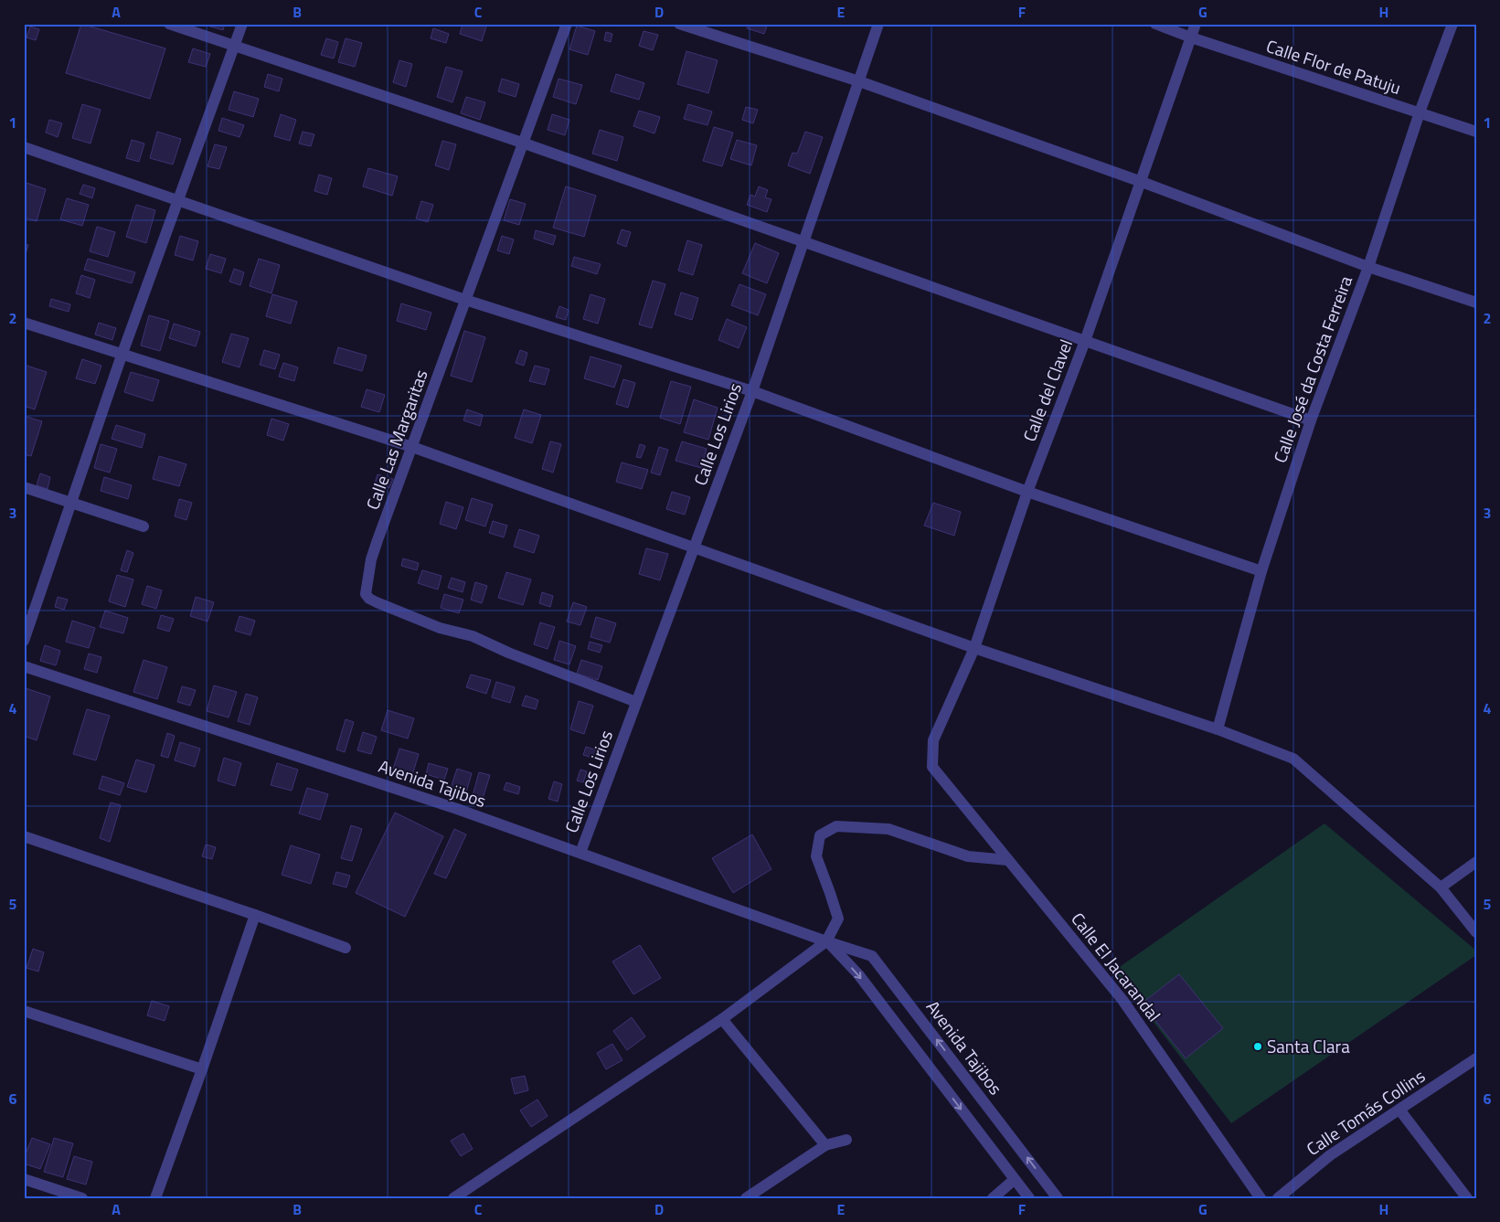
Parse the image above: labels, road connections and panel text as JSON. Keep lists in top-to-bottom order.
{
  "streets": {
    "street": [
      "Calle Flor de Patuju",
      "Calle José da Costa Ferreira",
      "Calle del Clavel",
      "Calle Los Lirios",
      "Calle Las Margaritas",
      "Avenida Tajibos",
      "Calle El Jacarandal",
      "Calle Tomás Collins"
    ]
  },
  "crossings": [
    ["Calle Flor de Patuju", "Calle José da Costa Ferreira"],
    ["Calle Flor de Patuju", "Calle del Clavel"],
    ["Calle del Clavel", "Calle El Jacarandal"],
    ["Calle Los Lirios", "Calle Las Margaritas"],
    ["Calle Los Lirios", "Avenida Tajibos"]
  ],
  "places": ["Santa Clara"],
  "grid": {
    "columns": [
      "A",
      "B",
      "C",
      "D",
      "E",
      "F",
      "G",
      "H"
    ],
    "rows": [
      "1",
      "2",
      "3",
      "4",
      "5",
      "6"
    ]
  }
}
